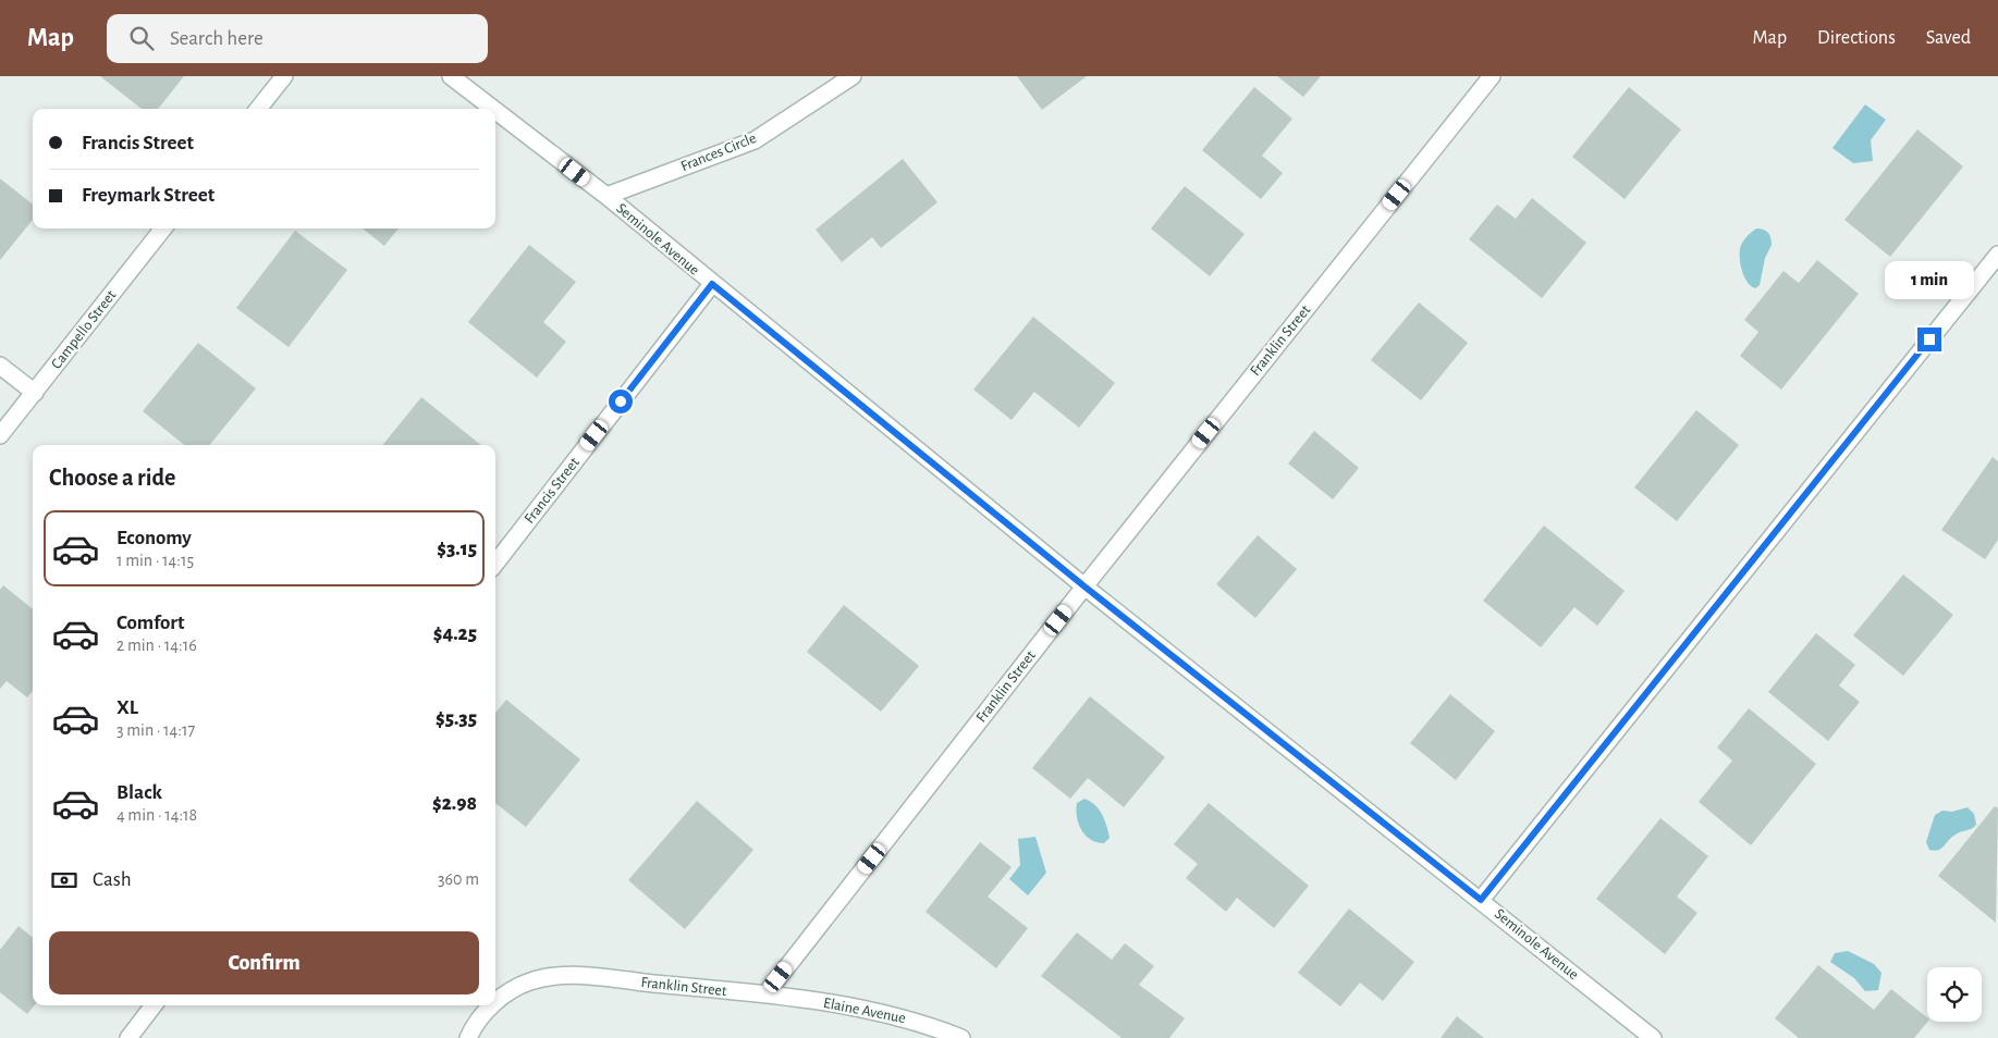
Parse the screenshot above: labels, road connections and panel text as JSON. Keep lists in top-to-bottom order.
{
  "streets": {
    "street": [
      "Frances Circle",
      "Seminole Avenue",
      "Campello Street",
      "Franklin Street",
      "Francis Street",
      "Elaine Avenue"
    ]
  },
  "crossings": [
    ["Frances Circle", "Seminole Avenue"],
    ["Seminole Avenue", "Franklin Street"],
    ["Seminole Avenue", "Francis Street"],
    ["Franklin Street", "Elaine Avenue"]
  ],
  "page": {
    "header": "Map",
    "search": "Search here",
    "nav": ["Map", "Directions", "Saved"],
    "banner": ["Francis Street", "Freymark Street"],
    "bubble": "1 min",
    "heading": "Choose a ride",
    "list": [
      {
        "name": "Economy",
        "note": "1 min · 14:15",
        "value": "$3.15"
      },
      {
        "name": "Comfort",
        "note": "2 min · 14:16",
        "value": "$4.25"
      },
      {
        "name": "XL",
        "note": "3 min · 14:17",
        "value": "$5.35"
      },
      {
        "name": "Black",
        "note": "4 min · 14:18",
        "value": "$2.98"
      }
    ],
    "pay": ["Cash", "360 m"],
    "buttons": "Confirm"
  }
}
